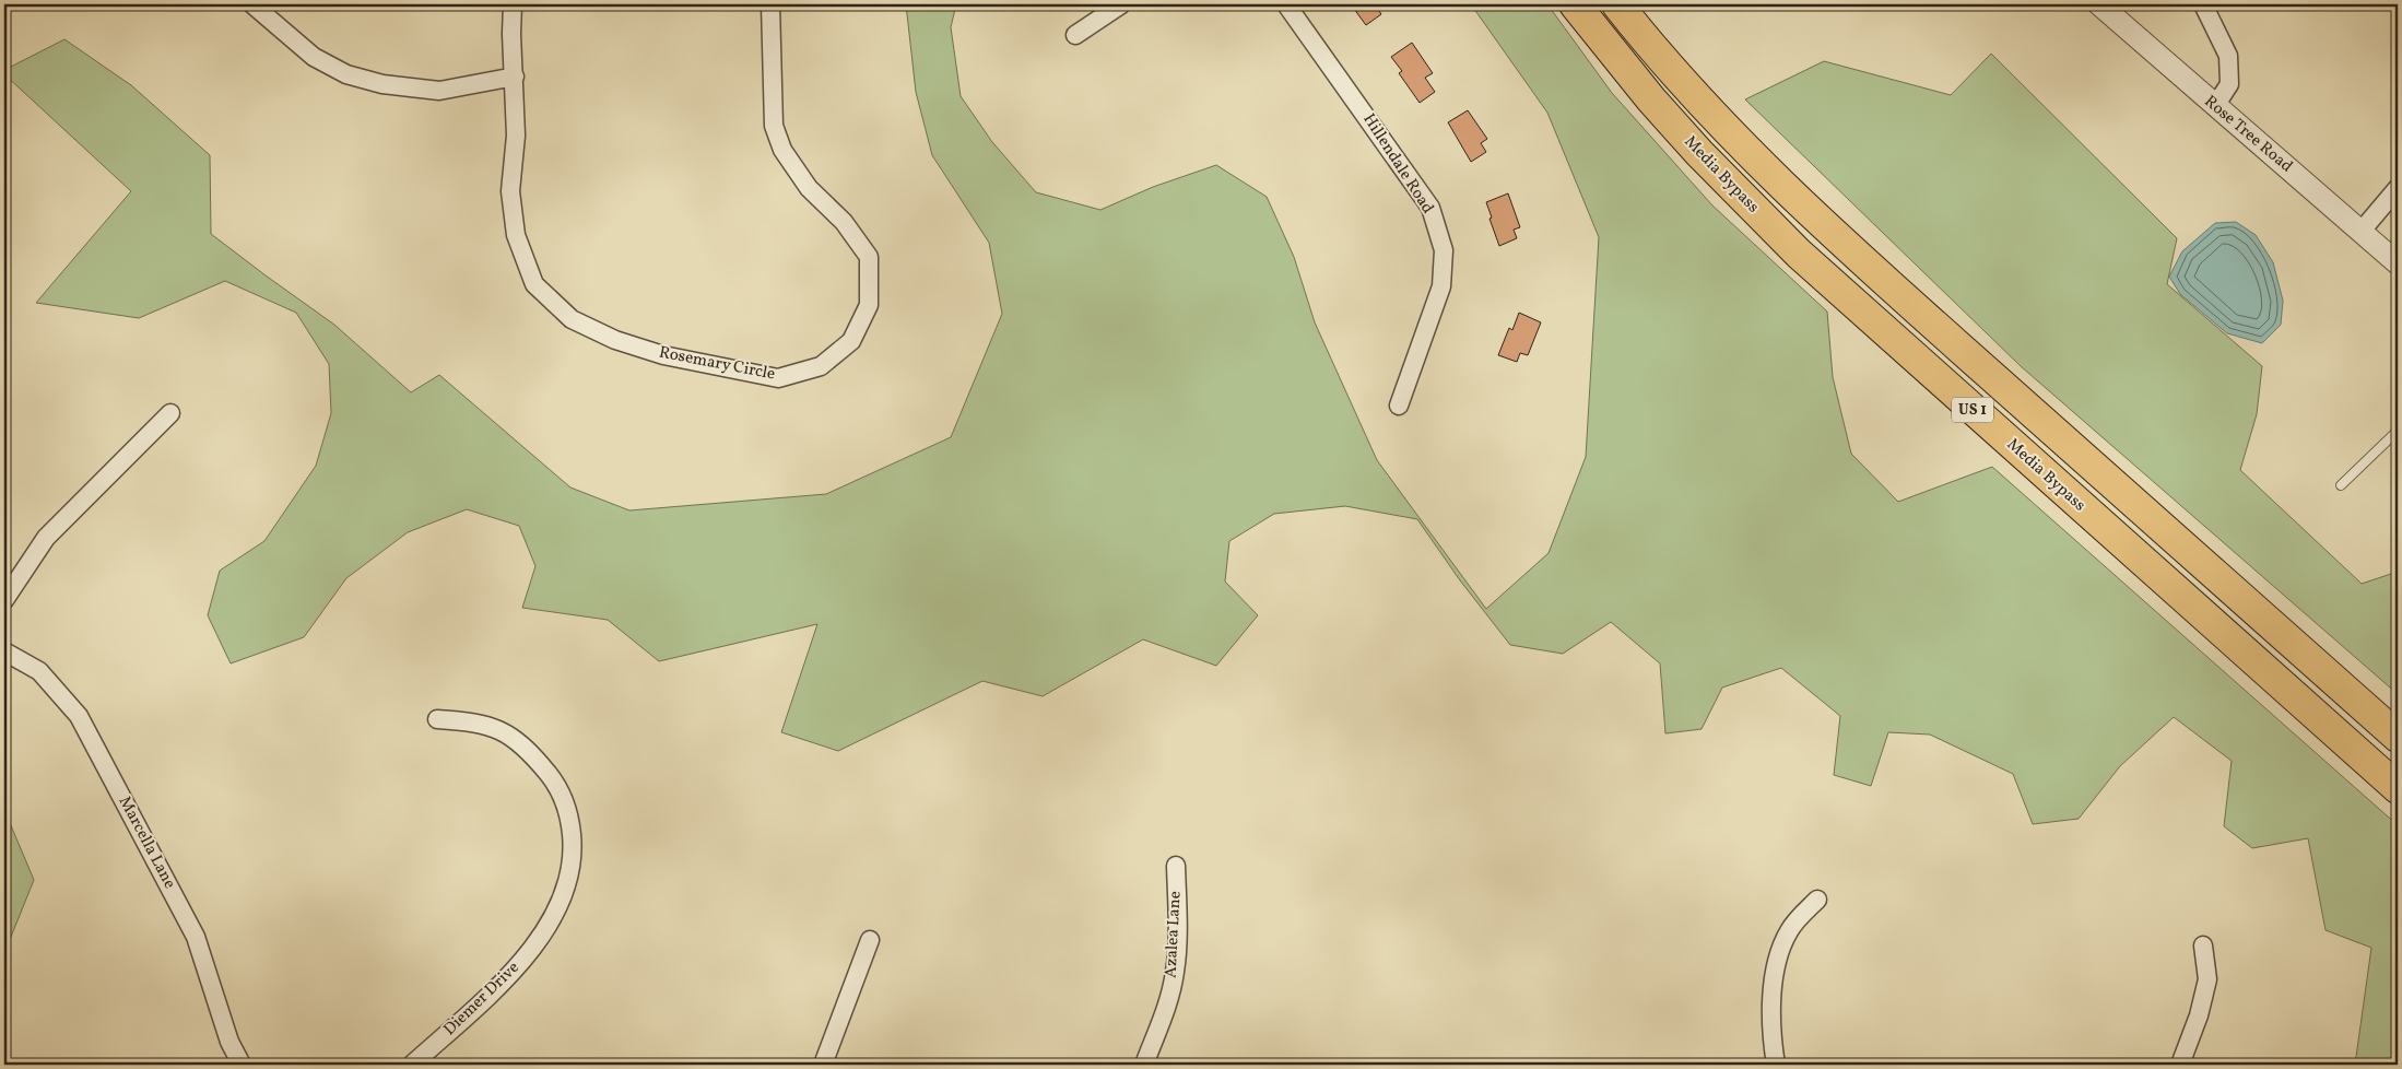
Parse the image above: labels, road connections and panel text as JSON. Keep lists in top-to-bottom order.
{
  "streets": {
    "highway": ["Media Bypass", "US 1"],
    "street": [
      "Rose Tree Road",
      "Hillendale Road",
      "Rosemary Circle",
      "Marcella Lane",
      "Azalea Lane",
      "Diemer Drive"
    ]
  }
}
